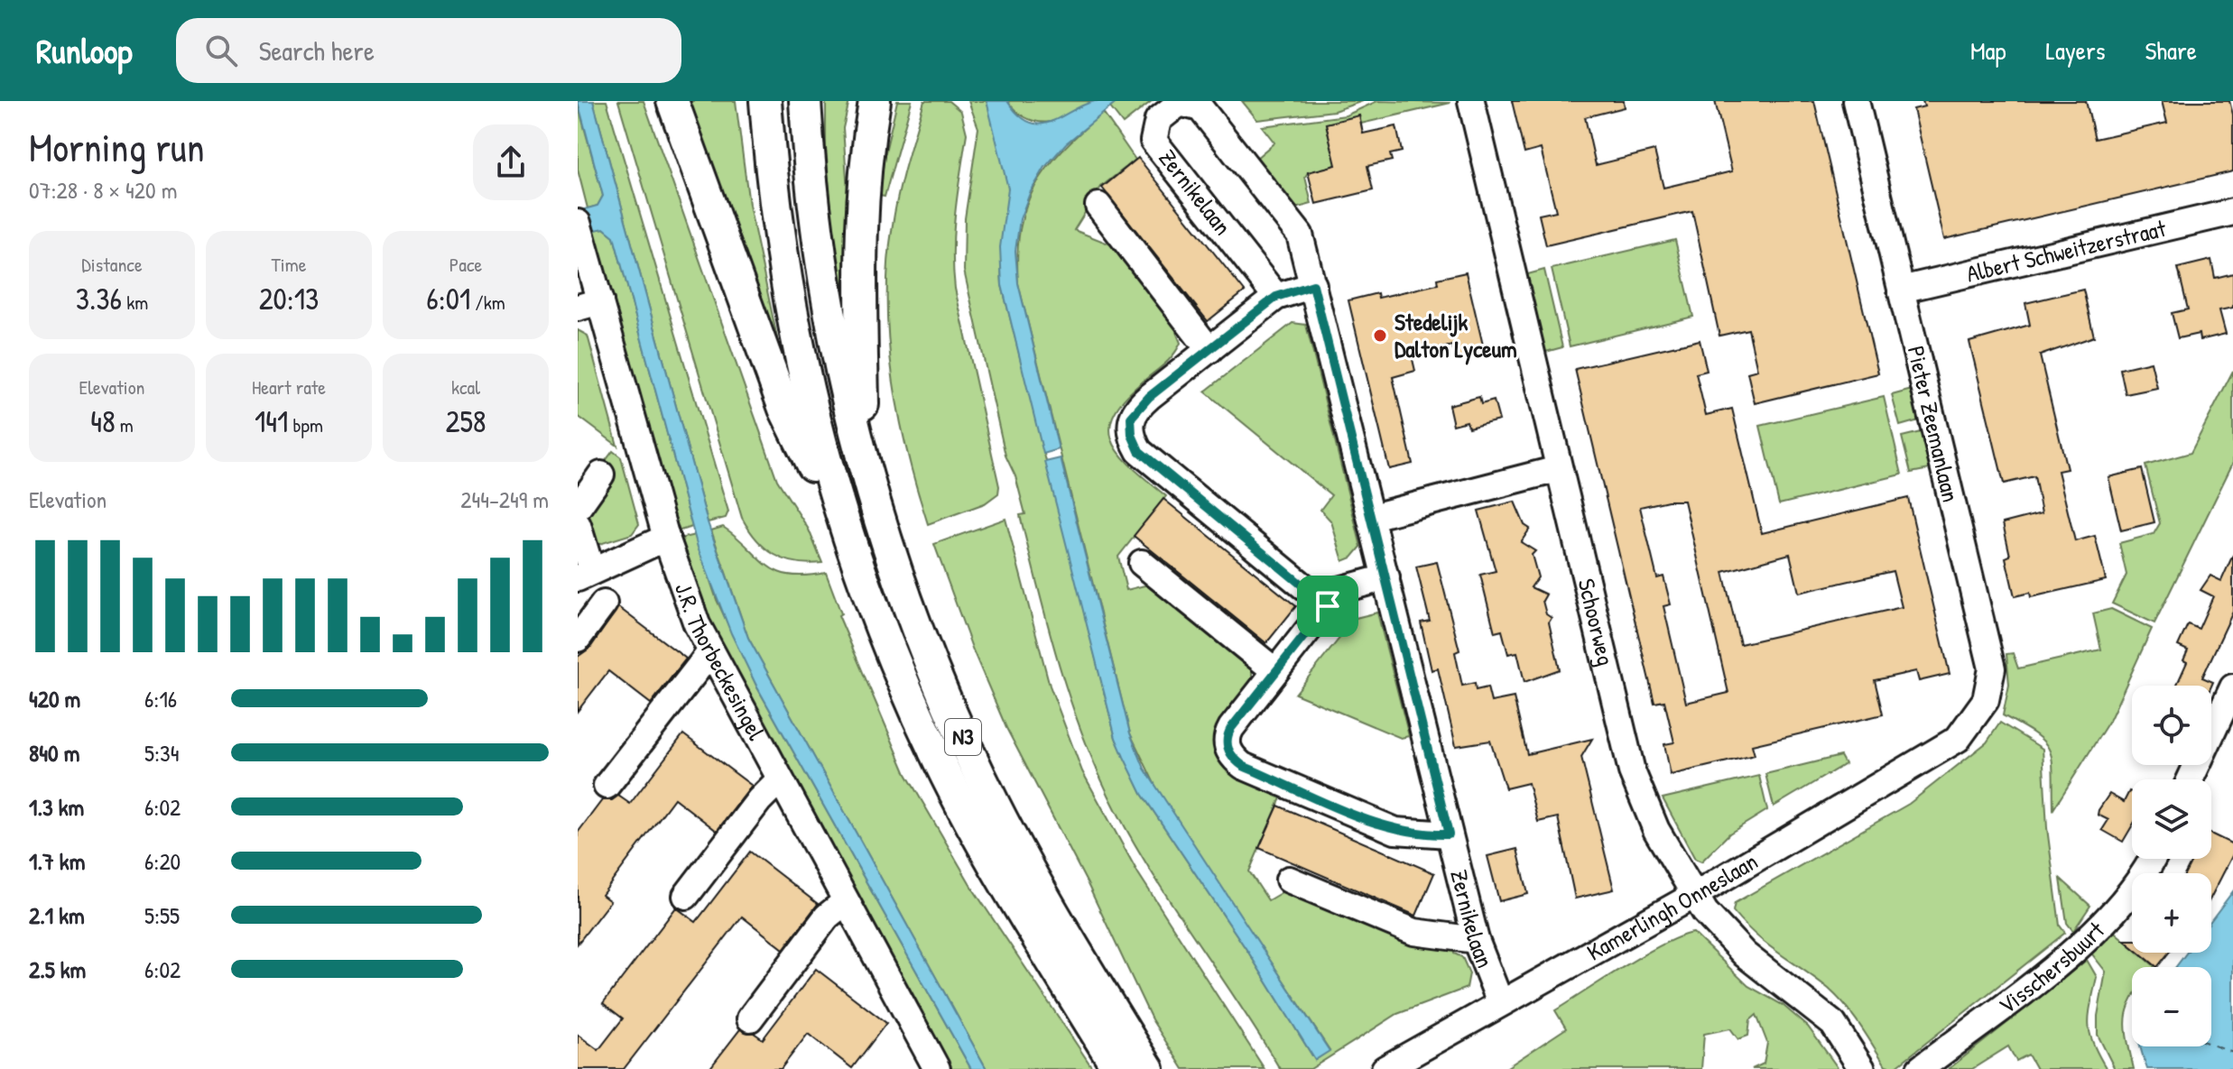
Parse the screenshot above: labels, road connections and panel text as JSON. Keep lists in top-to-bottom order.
{
  "streets": {
    "main road": ["N3"],
    "street": [
      "Zernikelaan",
      "Albert Schweitzerstraat",
      "Pieter Zeemanlaan",
      "Schoorweg",
      "J.R. Thorbeckesingel",
      "Kamerlingh Onneslaan",
      "Visschersbuurt"
    ]
  },
  "crossings": [
    ["Zernikelaan", "Kamerlingh Onneslaan"],
    ["Albert Schweitzerstraat", "Pieter Zeemanlaan"],
    ["Pieter Zeemanlaan", "Kamerlingh Onneslaan"],
    ["Schoorweg", "Kamerlingh Onneslaan"]
  ],
  "places": ["Stedelijk Dalton Lyceum"],
  "page": {
    "header": "Runloop",
    "search": "Search here",
    "nav": ["Map", "Layers", "Share"],
    "heading": ["Morning run", "07:28 · 8 × 420 m"],
    "stats": [
      ["Distance", "3.36 km"],
      ["Time", "20:13"],
      ["Pace", "6:01 /km"],
      ["Elevation", "48 m"],
      ["Heart rate", "141 bpm"],
      ["kcal", "258"]
    ],
    "chart": ["Elevation", "244–249 m"],
    "list": [
      {
        "name": "420 m",
        "note": "6:16"
      },
      {
        "name": "840 m",
        "note": "5:34"
      },
      {
        "name": "1.3 km",
        "note": "6:02"
      },
      {
        "name": "1.7 km",
        "note": "6:20"
      },
      {
        "name": "2.1 km",
        "note": "5:55"
      },
      {
        "name": "2.5 km",
        "note": "6:02"
      }
    ],
    "map_buttons": ["+", "−"]
  }
}
